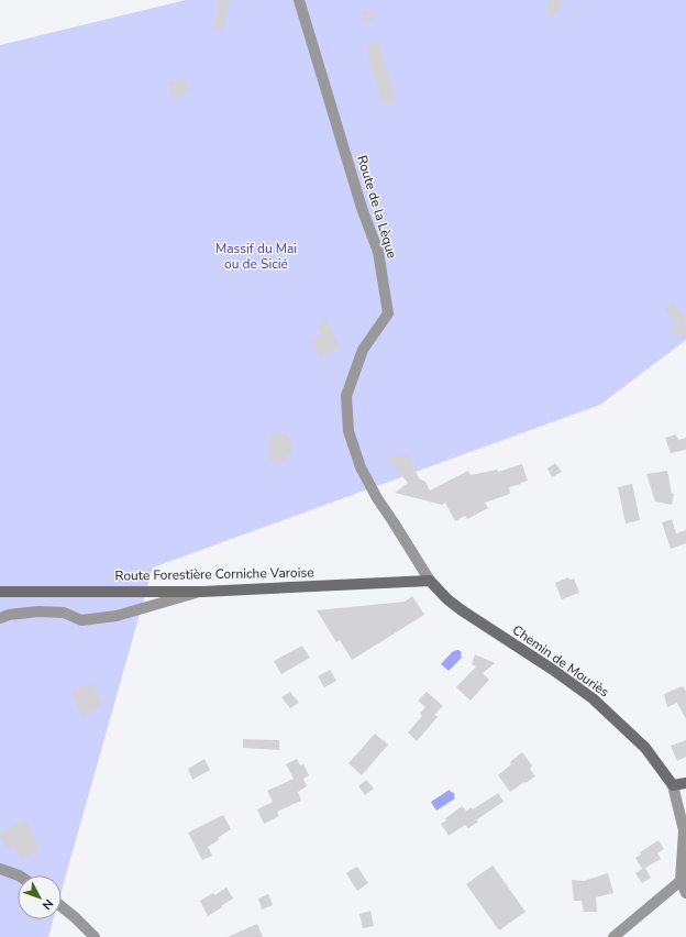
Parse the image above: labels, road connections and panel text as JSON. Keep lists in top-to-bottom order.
{
  "streets": {
    "street": ["Route de la Lèque", "Route Forestière Corniche Varoise", "Chemin de Mouriès"]
  },
  "crossings": [
    ["Route de la Lèque", "Route Forestière Corniche Varoise"],
    ["Route de la Lèque", "Chemin de Mouriès"],
    ["Route Forestière Corniche Varoise", "Chemin de Mouriès"]
  ],
  "parks": ["Massif du Mai ou de Sicié"],
  "north": "bottom right"
}
